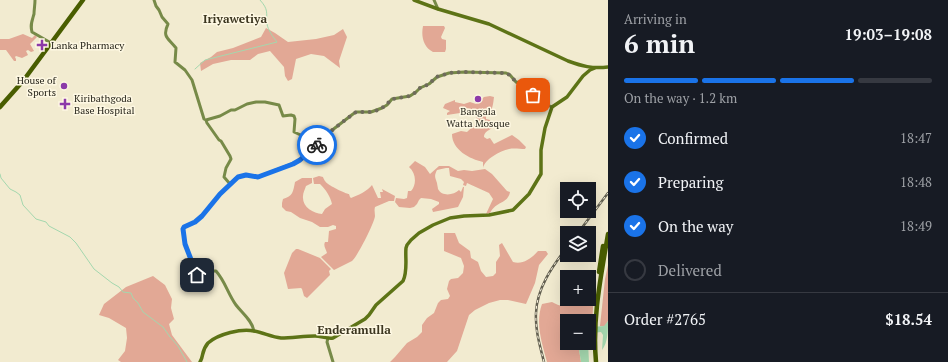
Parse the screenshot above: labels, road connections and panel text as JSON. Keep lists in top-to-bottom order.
{
  "districts": ["Iriyawetiya", "Enderamulla"],
  "places": {
    "health": ["Lanka Pharmacy", "Kiribathgoda Base Hospital"],
    "other": ["House of Sports", "Bangala Watta Mosque"]
  },
  "page": {
    "heading": ["6 min", "Arriving in", "19:03–19:08"],
    "panel": ["Order #2765", "$18.54"],
    "bar": "On the way · 1.2 km",
    "list": [
      ["Confirmed", "18:47"],
      ["Preparing", "18:48"],
      ["On the way", "18:49"],
      "Delivered"
    ],
    "map_buttons": ["+", "−"]
  }
}
